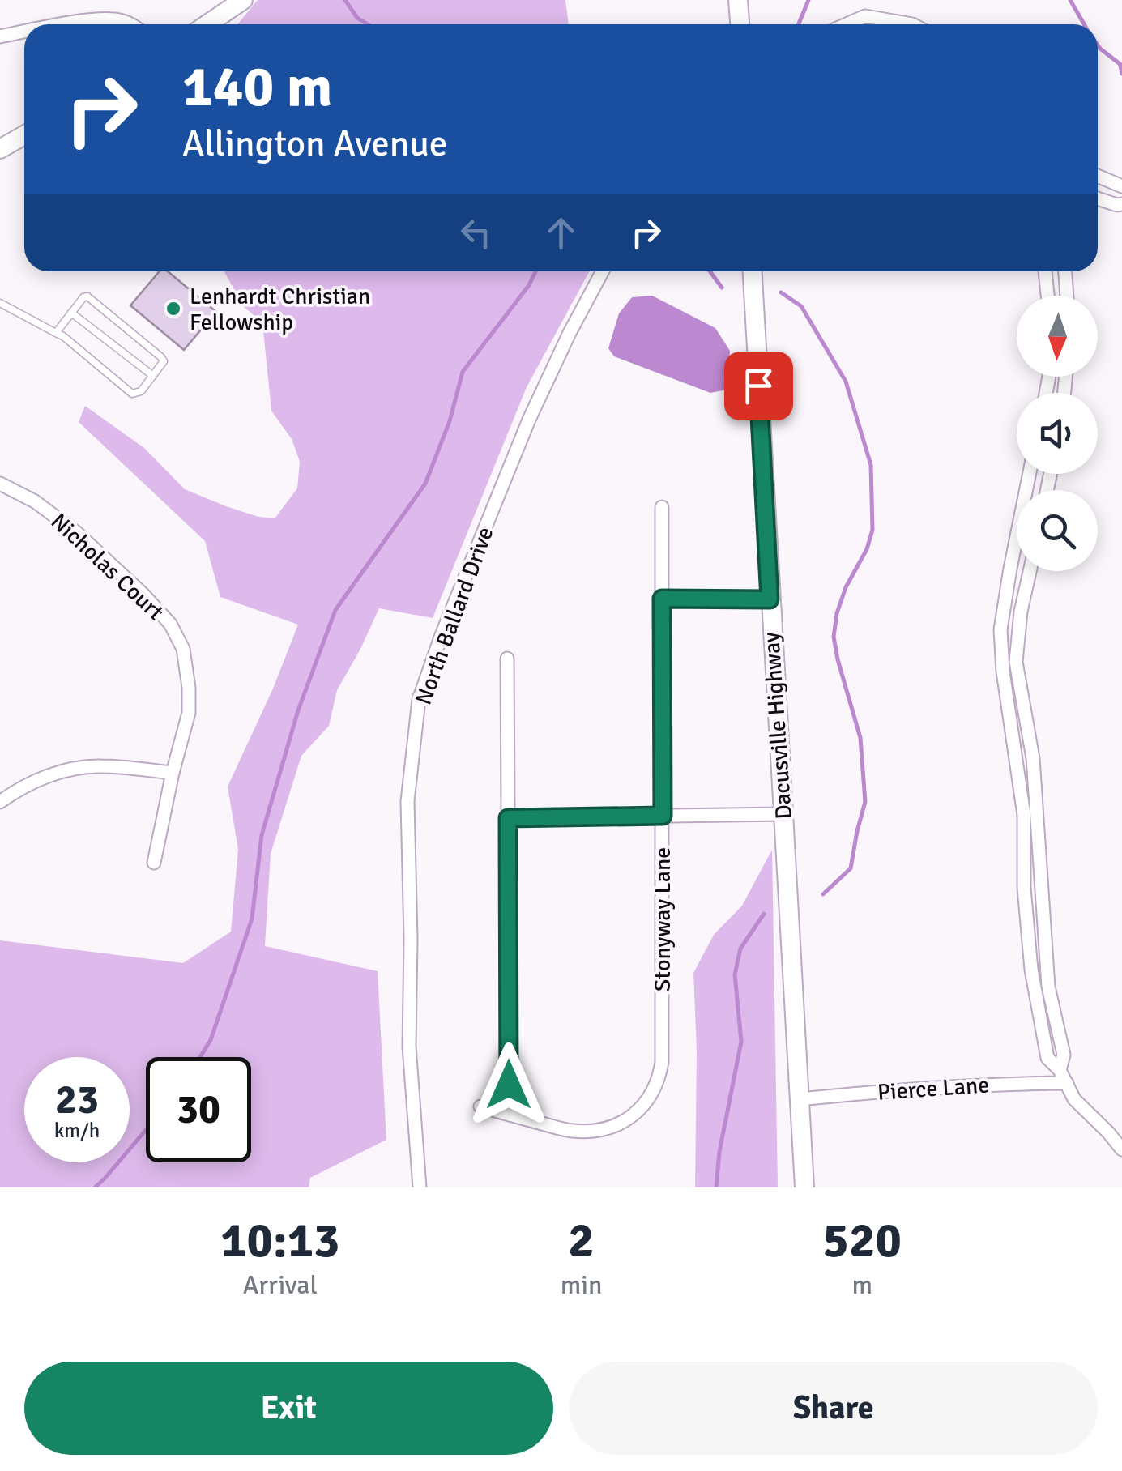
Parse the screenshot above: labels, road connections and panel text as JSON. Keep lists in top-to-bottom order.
{
  "streets": {
    "main road": ["Dacusville Highway"],
    "street": [
      "Nicholas Court",
      "North Ballard Drive",
      "Stonyway Lane",
      "Pierce Lane"
    ]
  },
  "crossings": [
    ["Dacusville Highway", "Pierce Lane"]
  ],
  "places": ["Lenhardt Christian Fellowship"],
  "north": "bottom",
  "page": {
    "turn": ["140 m", "Allington Avenue"],
    "speed": "23 km/h",
    "limit": "30",
    "eta": [
      "10:13",
      "Arrival",
      "2",
      "min",
      "520",
      "m"
    ],
    "buttons": ["Exit", "Share"]
  }
}
